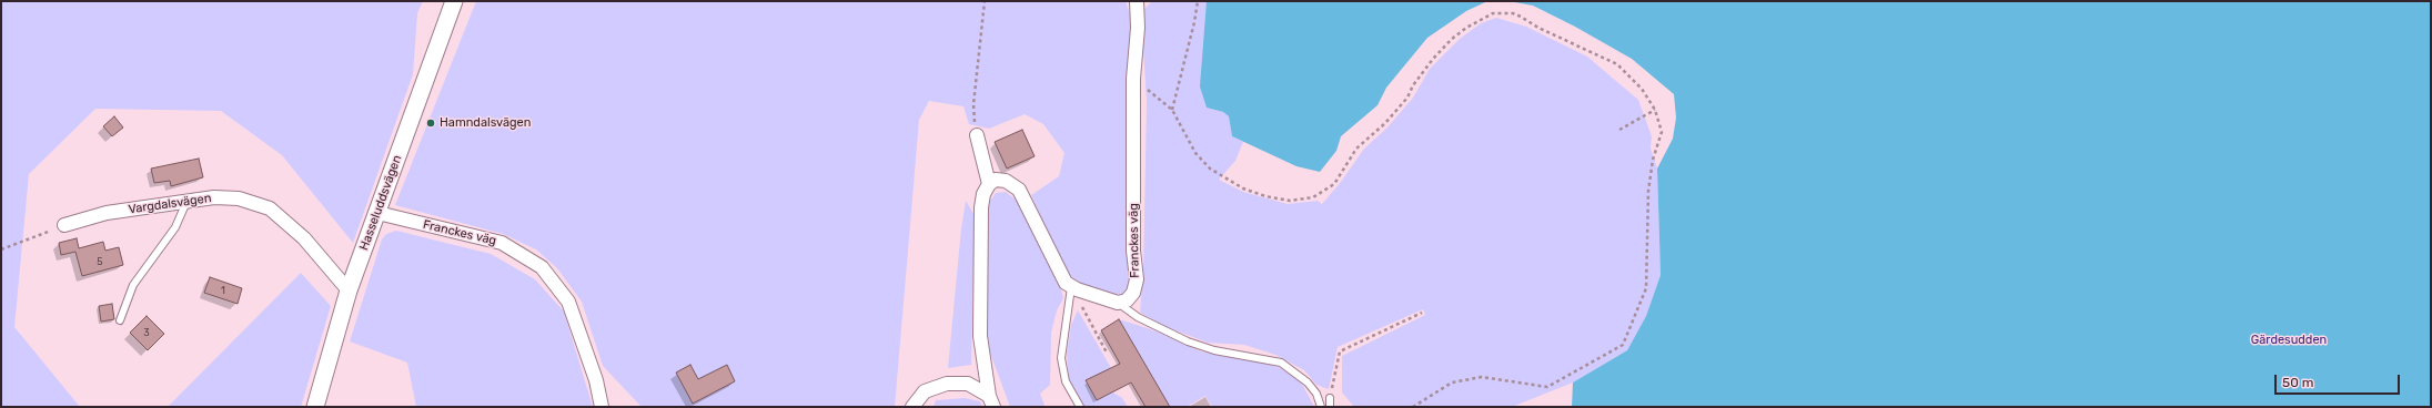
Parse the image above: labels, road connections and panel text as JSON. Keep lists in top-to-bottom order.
{
  "streets": {
    "street": ["Hasseluddsvägen", "Vargdalsvägen", "Franckes väg"]
  },
  "crossings": [
    ["Hasseluddsvägen", "Vargdalsvägen"],
    ["Hasseluddsvägen", "Franckes väg"]
  ],
  "parks": ["Gärdesudden"],
  "places": ["Hamndalsvägen"],
  "house_numbers": ["5", "1", "3"],
  "scale_bar": "50 m"
}
